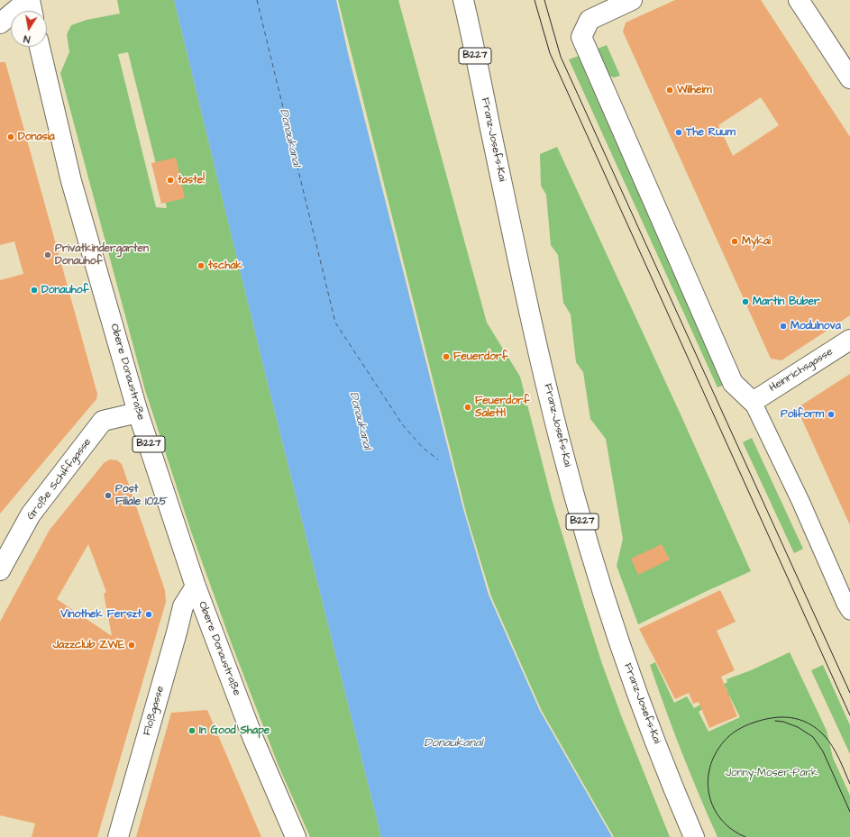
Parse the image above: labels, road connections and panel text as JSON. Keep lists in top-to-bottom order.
{
  "streets": {
    "main road": [
      "B227",
      "Franz-Josefs-Kai",
      "Heinrichsgasse",
      "Obere Donaustraße",
      "Große Schiffgasse",
      "Floßgasse"
    ]
  },
  "crossings": [
    ["Obere Donaustraße", "Große Schiffgasse"],
    ["Obere Donaustraße", "Floßgasse"]
  ],
  "water": ["Donaukanal"],
  "parks": ["Jonny-Moser-Park"],
  "places": [
    "Wilheim",
    "The Ruum",
    "Donasia",
    "taste!",
    "Mykai",
    "Privatkindergarten Donauhof",
    "tschak",
    "Donauhof",
    "Martin Buber",
    "Modulnova",
    "Feuerdorf",
    "Feuerdorf Salettl",
    "Poliform",
    "Post Filiale 1025",
    "Vinothek Ferszt",
    "Jazzclub ZWE",
    "In Good Shape"
  ],
  "north": "bottom"
}
